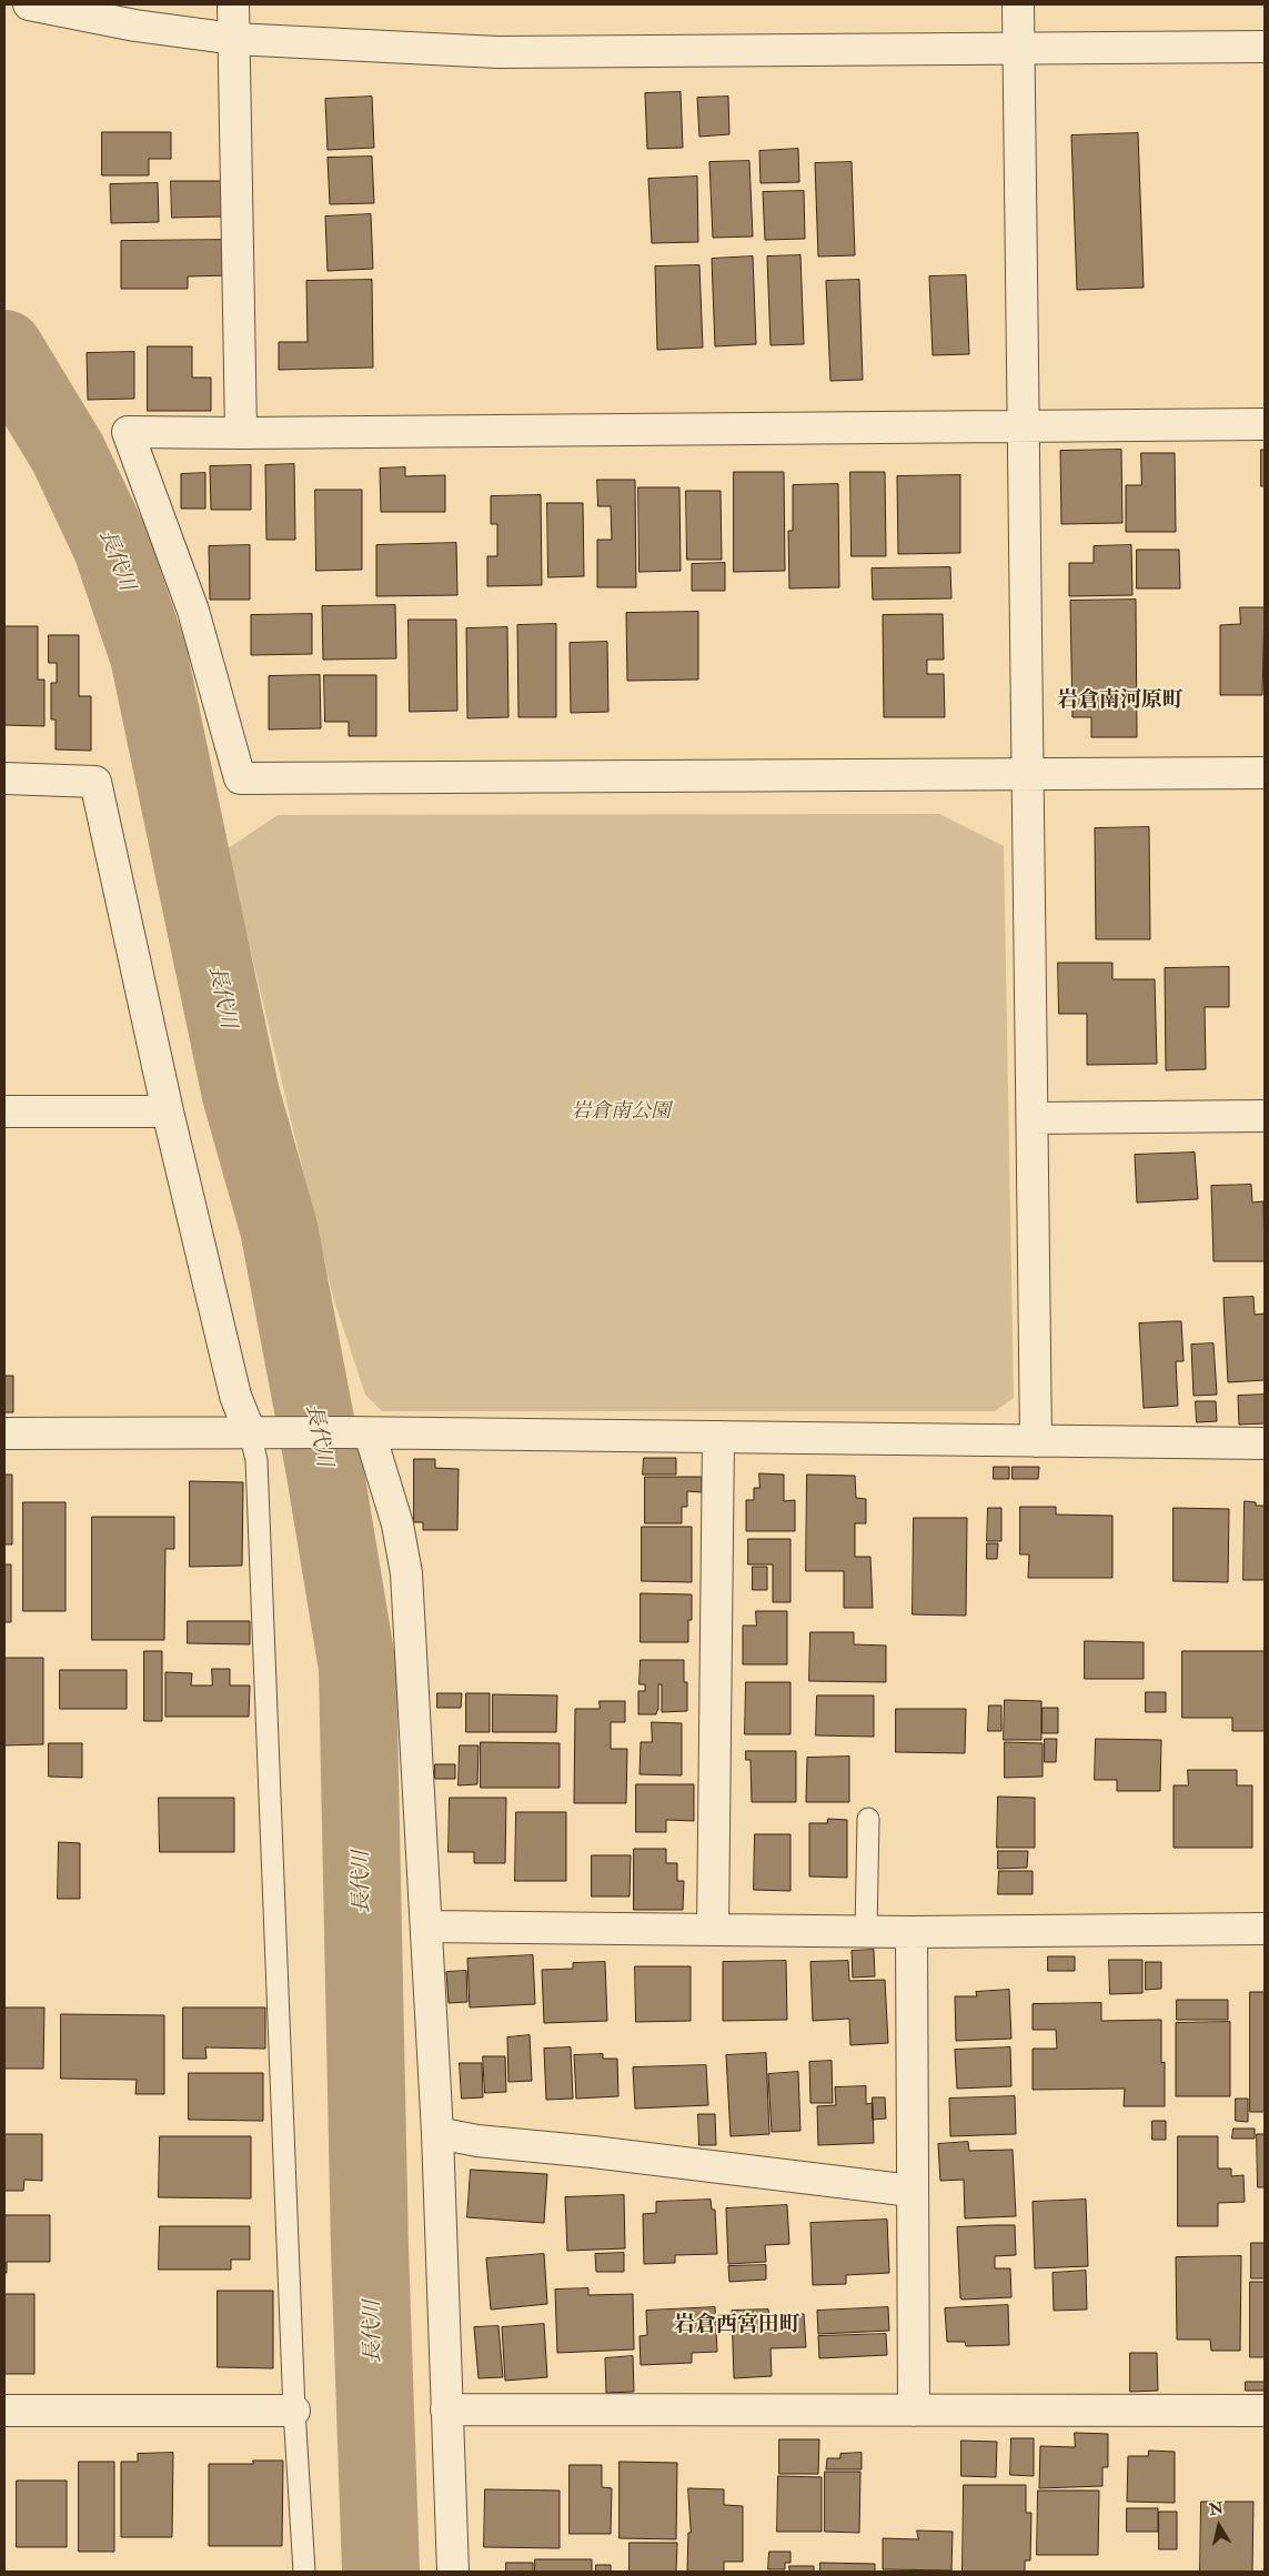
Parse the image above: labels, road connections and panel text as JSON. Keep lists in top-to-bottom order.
{
  "districts": ["岩倉南河原町", "岩倉西宮田町"],
  "water": ["長代川"],
  "parks": ["岩倉南公園"],
  "north": "top"
}
